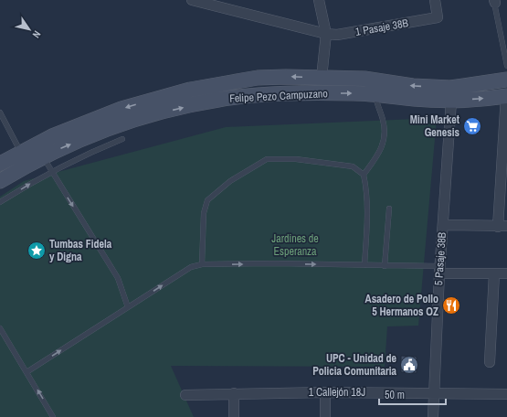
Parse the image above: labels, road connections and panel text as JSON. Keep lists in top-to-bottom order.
{
  "streets": {
    "main road": ["Felipe Pezo Campuzano"],
    "street": ["1 Pasaje 38B", "5 Pasaje 38B", "1 Callejón 18J"]
  },
  "crossings": [
    ["Felipe Pezo Campuzano", "5 Pasaje 38B"],
    ["5 Pasaje 38B", "1 Callejón 18J"]
  ],
  "parks": ["Jardines de Esperanza"],
  "places": {
    "supermarket": ["Mini Market Genesis"],
    "place": ["Tumbas Fidela y Digna"],
    "restaurant": ["Asadero de Pollo 5 Hermanos OZ"],
    "public building": ["UPC - Unidad de Policia Comunitaria"]
  },
  "scale_bar": "50 m",
  "north": "bottom right"
}
